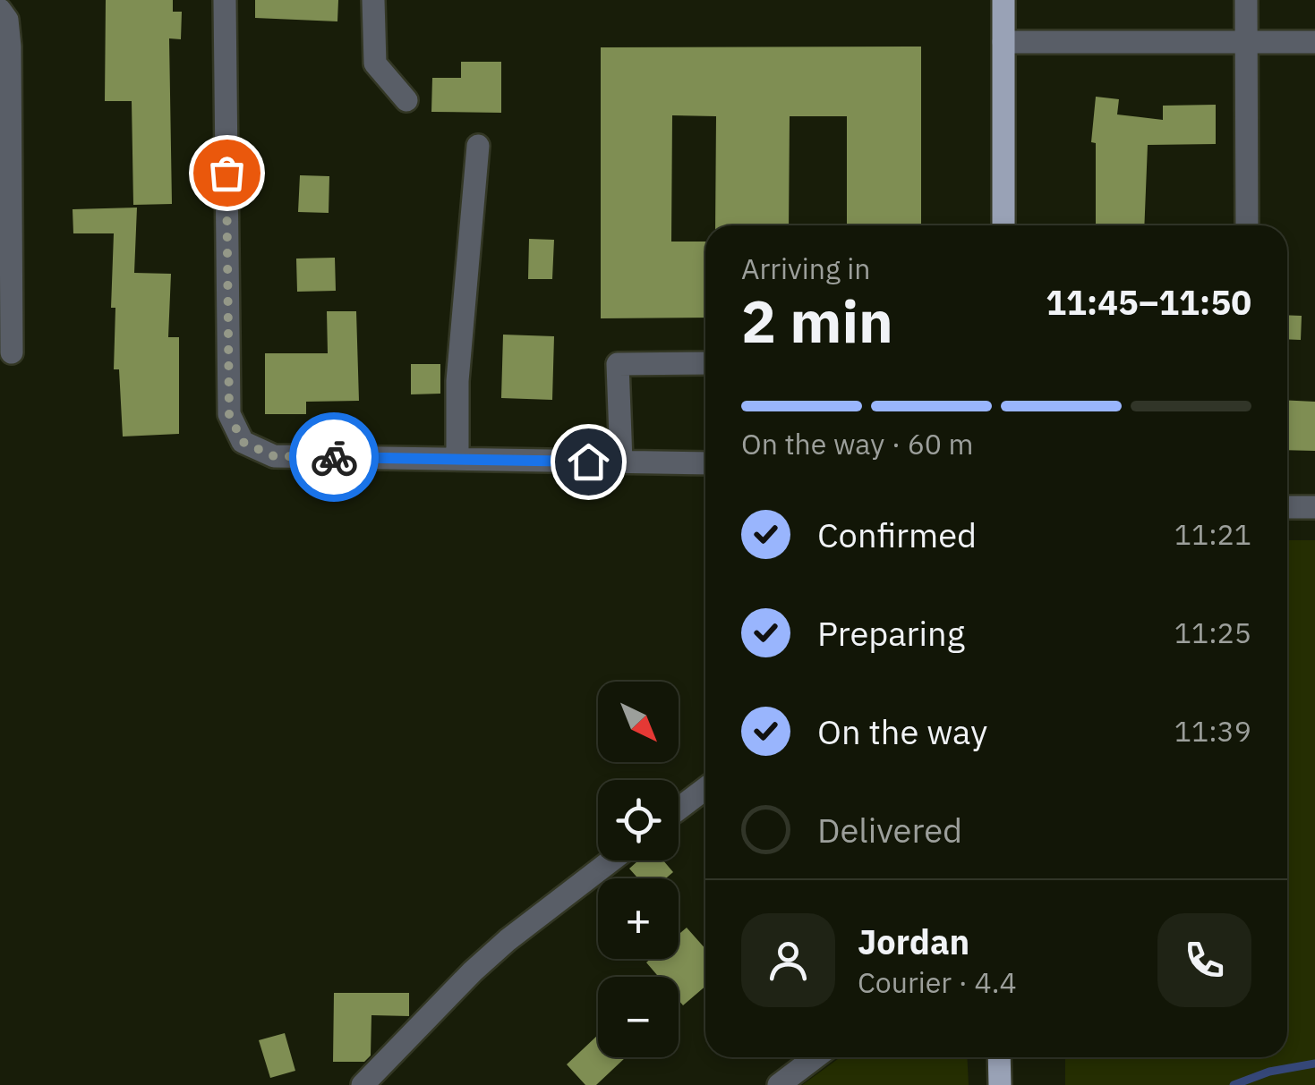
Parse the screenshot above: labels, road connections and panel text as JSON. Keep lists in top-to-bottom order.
{
  "north": "bottom right",
  "page": {
    "heading": ["2 min", "Arriving in", "11:45–11:50"],
    "panel": ["Jordan", "Courier · 4.4"],
    "bar": "On the way · 60 m",
    "list": [
      ["Confirmed", "11:21"],
      ["Preparing", "11:25"],
      ["On the way", "11:39"],
      "Delivered"
    ],
    "map_buttons": ["+", "−"]
  }
}
